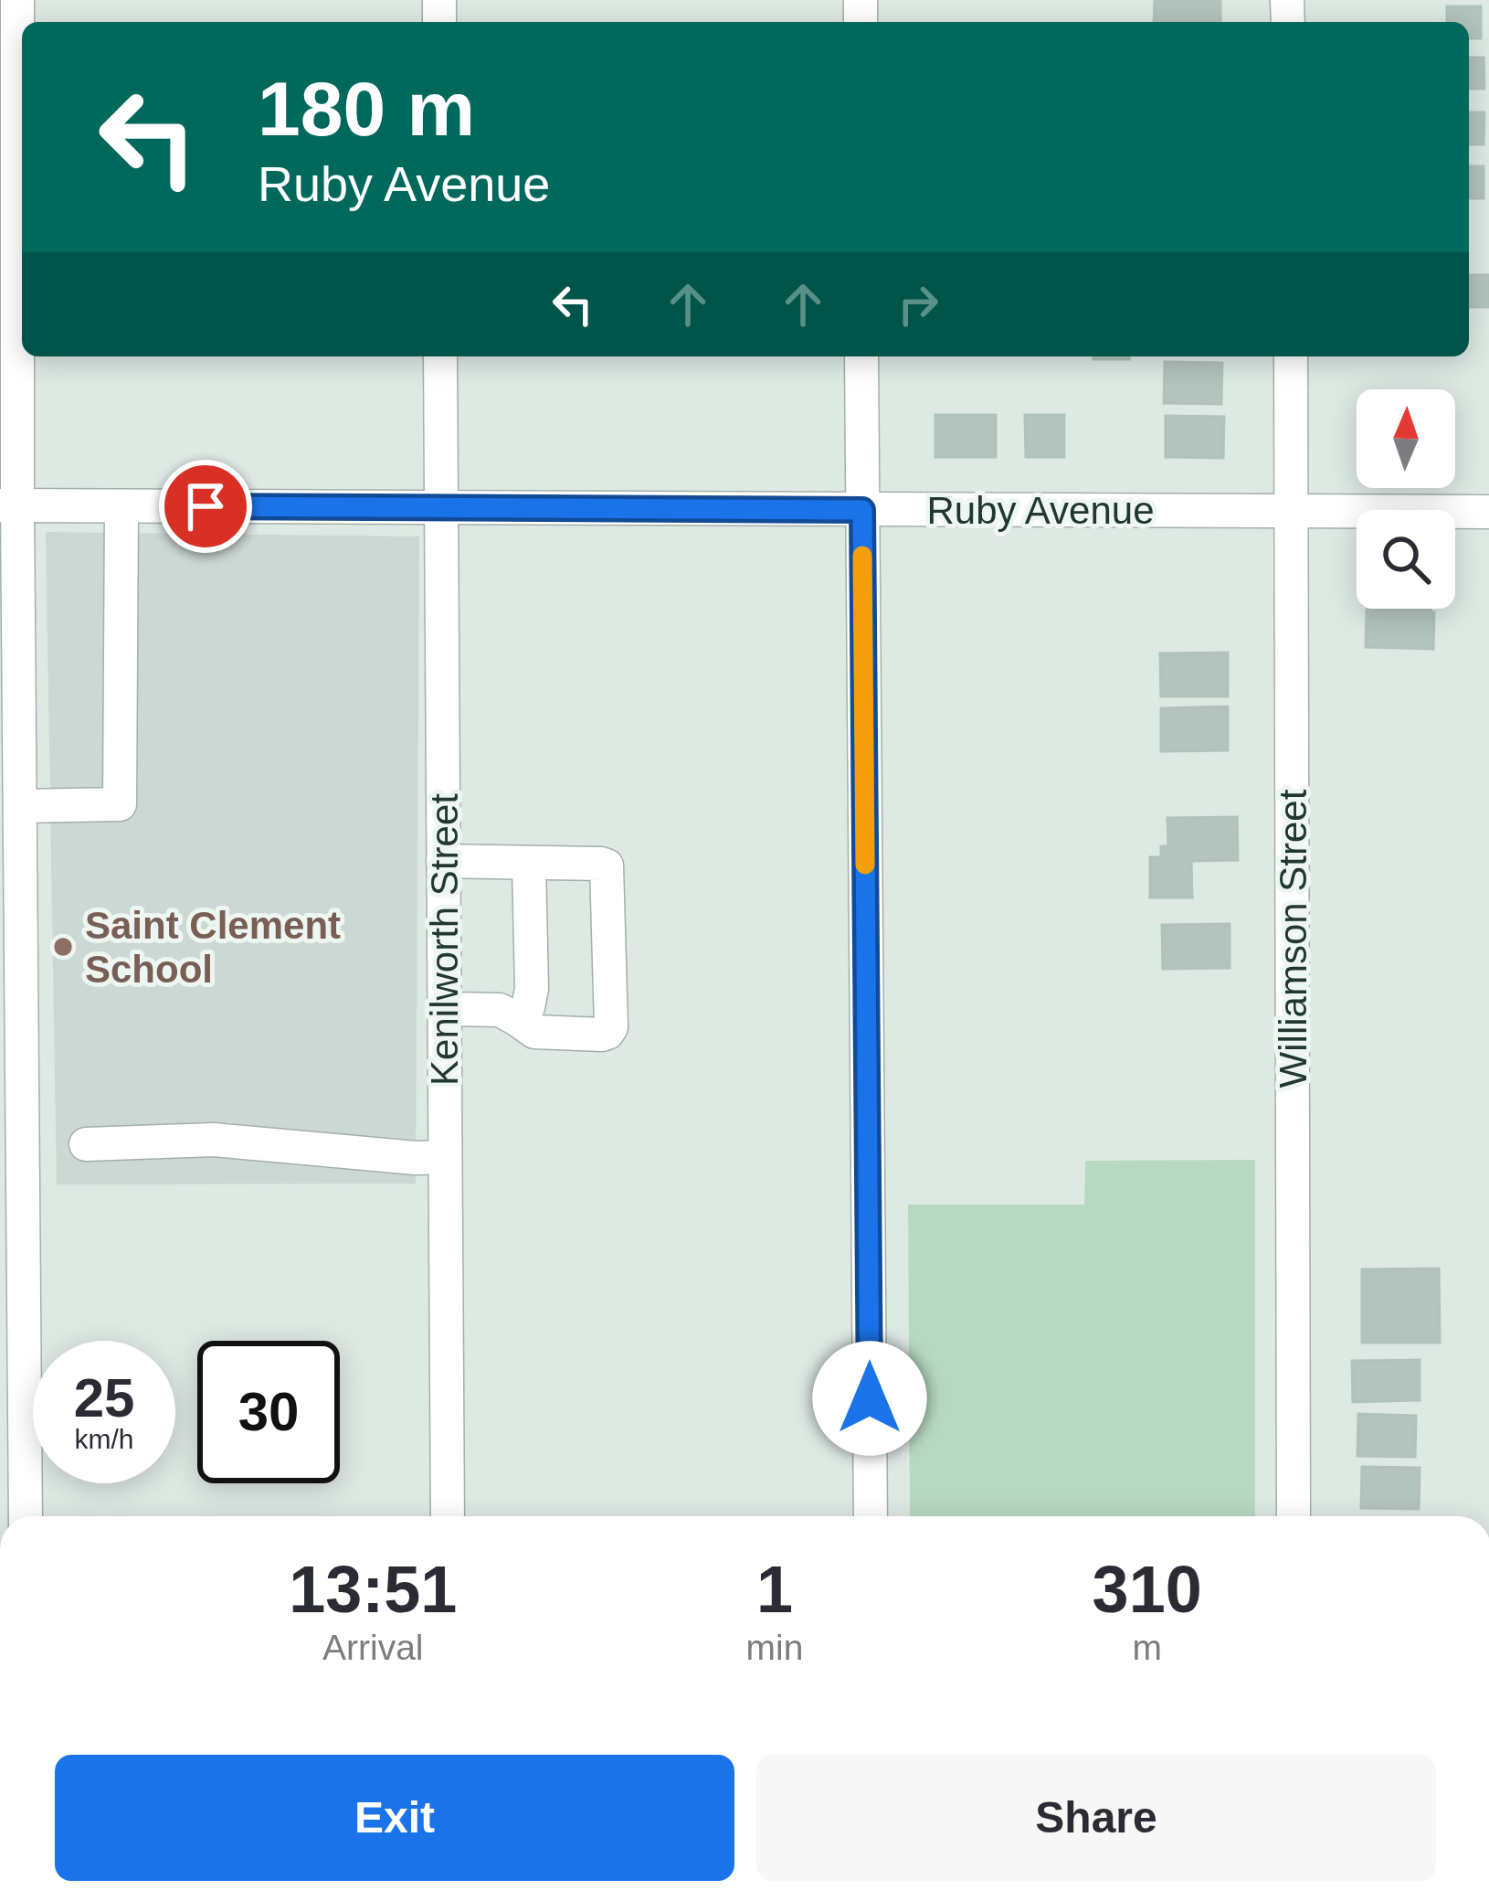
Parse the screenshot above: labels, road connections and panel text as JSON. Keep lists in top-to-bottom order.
{
  "streets": {
    "street": ["Ruby Avenue", "Williamson Street", "Kenilworth Street"]
  },
  "crossings": [
    ["Ruby Avenue", "Williamson Street"],
    ["Ruby Avenue", "Kenilworth Street"]
  ],
  "places": ["Saint Clement School"],
  "north": "top",
  "page": {
    "turn": ["180 m", "Ruby Avenue"],
    "speed": "25 km/h",
    "limit": "30",
    "eta": [
      "13:51",
      "Arrival",
      "1",
      "min",
      "310",
      "m"
    ],
    "buttons": ["Exit", "Share"]
  }
}
